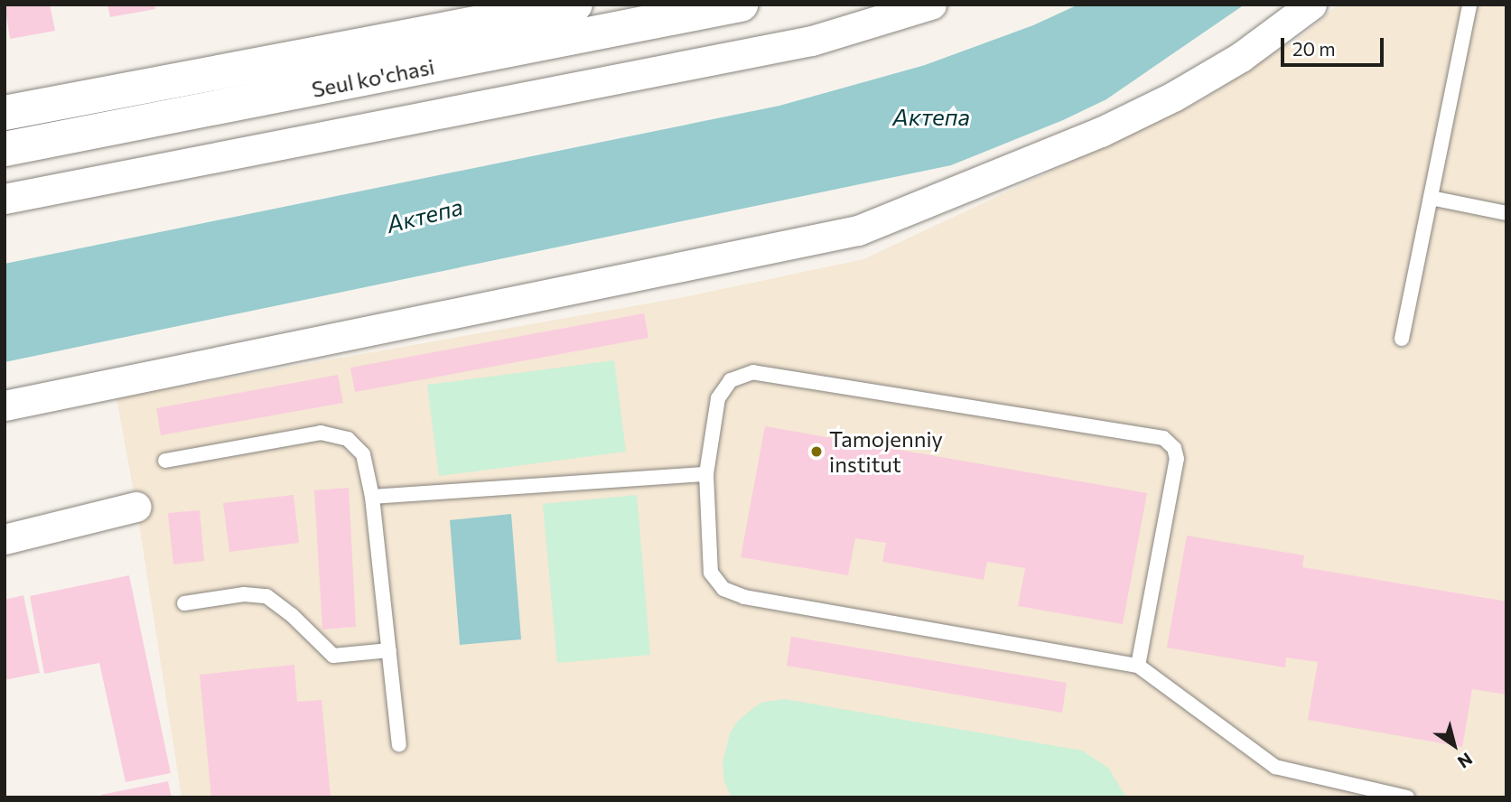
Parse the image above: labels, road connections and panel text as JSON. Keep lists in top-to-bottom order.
{
  "streets": {
    "main road": ["Seul ko'chasi"]
  },
  "water": ["Актепа"],
  "places": ["Tamojenniy institut"],
  "scale_bar": "20 m",
  "north": "bottom right"
}
